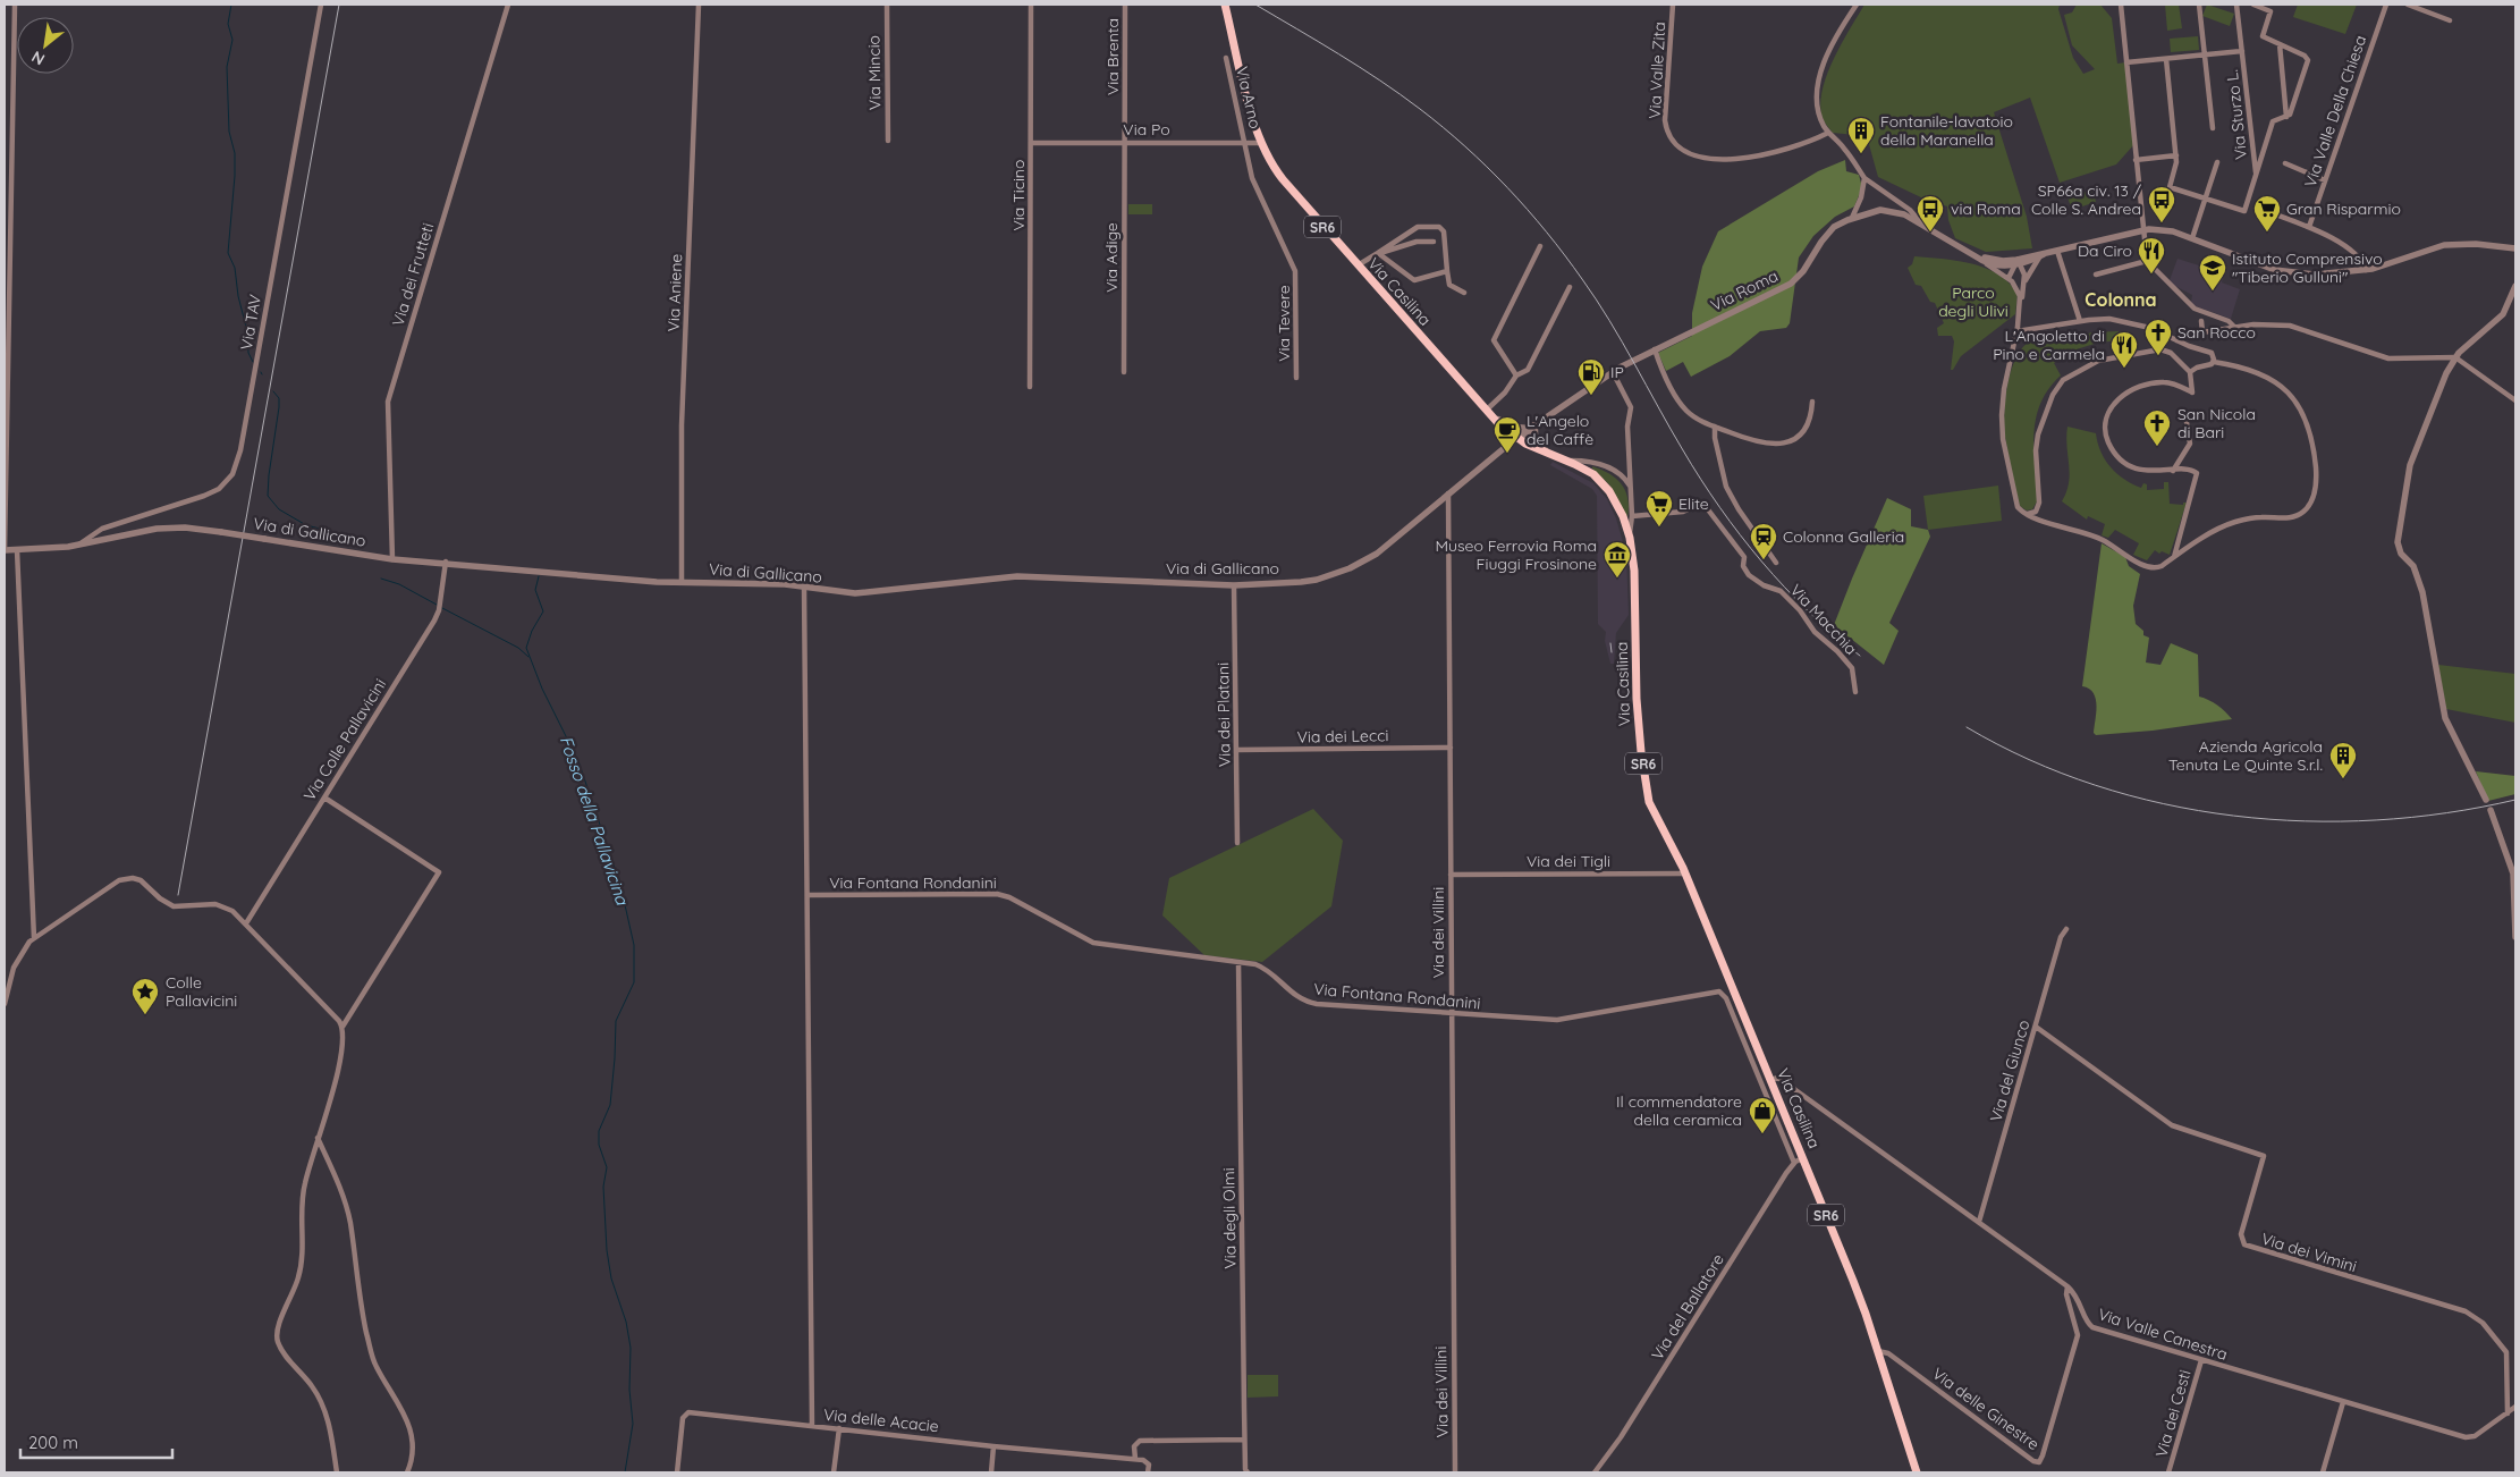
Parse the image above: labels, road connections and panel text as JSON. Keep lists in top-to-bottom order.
{
  "streets": {
    "main road": ["SR6", "Via Casilina"],
    "street": [
      "Via Brenta",
      "Via Valle Zita",
      "Via Mincio",
      "Via Arno",
      "Via Valle Della Chiesa",
      "Via Sturzo L.",
      "Via Po",
      "Via Ticino",
      "Via Adige",
      "Via dei Frutteti",
      "Via Roma",
      "Via Aniene",
      "Via TAV",
      "Via Tevere",
      "Via di Gallicano",
      "Via Macchia",
      "Via dei Platani",
      "Via dei Lecci",
      "Via Colle Pallavicini",
      "Via dei Tigli",
      "Via Fontana Rondanini",
      "Via dei Villini",
      "Via del Giunco",
      "Via degli Olmi",
      "Via dei Vimini",
      "Via del Ballatore",
      "Via Valle Canestra",
      "Via delle Ginestre",
      "Via dei Cesti",
      "Via delle Acacie"
    ]
  },
  "crossings": [
    ["Via Brenta", "Via Po"],
    ["Via Brenta", "Via Adige"],
    ["Via Arno", "Via Po"],
    ["Via Arno", "Via Tevere"],
    ["Via Po", "Via Ticino"],
    ["Via Po", "Via Adige"],
    ["Via Po", "Via Casilina"],
    ["Via Po", "Via Tevere"],
    ["Via dei Frutteti", "Via di Gallicano"],
    ["Via Roma", "Via Casilina"],
    ["Via Roma", "Via di Gallicano"],
    ["Via Casilina", "Via di Gallicano"],
    ["Via Casilina", "Via dei Tigli"],
    ["Via Casilina", "Via Valle Canestra"],
    ["Via Casilina", "Via delle Ginestre"],
    ["Via Aniene", "Via di Gallicano"],
    ["Via TAV", "Via di Gallicano"],
    ["Via di Gallicano", "Via dei Platani"],
    ["Via di Gallicano", "Via Colle Pallavicini"],
    ["Via di Gallicano", "Via dei Villini"],
    ["Via dei Platani", "Via dei Lecci"],
    ["Via dei Lecci", "Via dei Villini"],
    ["Via dei Tigli", "Via dei Villini"],
    ["Via Fontana Rondanini", "Via dei Villini"],
    ["Via Fontana Rondanini", "Via degli Olmi"],
    ["Via Fontana Rondanini", "Via del Ballatore"],
    ["Via del Giunco", "Via dei Vimini"],
    ["Via del Giunco", "Via Valle Canestra"],
    ["Via dei Vimini", "Via Valle Canestra"],
    ["Via Valle Canestra", "Via delle Ginestre"],
    ["Via Valle Canestra", "Via dei Cesti"]
  ],
  "districts": ["Colonna"],
  "water": ["Fosso della Pallavicina"],
  "parks": ["Parco degli Ulivi"],
  "places": {
    "building": ["Fontanile-lavatoio della Maranella", "Azienda Agricola Tenuta Le Quinte S.r.l."],
    "bus stop": ["SP66a civ. 13 / Colle S. Andrea", "via Roma"],
    "supermarket": ["Gran Risparmio", "Elite"],
    "restaurant": ["Da Ciro", "L'Angoletto di Pino e Carmela"],
    "school or university": ["Istituto Comprensivo \"Tiberio Gulluni\""],
    "church": ["San Rocco", "San Nicola di Bari"],
    "fuel station": ["IP"],
    "cafe": ["L'Angelo del Caffè"],
    "station": ["Colonna Galleria"],
    "museum": ["Museo Ferrovia Roma Fiuggi Frosinone"],
    "place": ["Colle Pallavicini"],
    "shop": ["Il commendatore della ceramica"]
  },
  "scale_bar": "200 m",
  "north": "bottom left"
}
